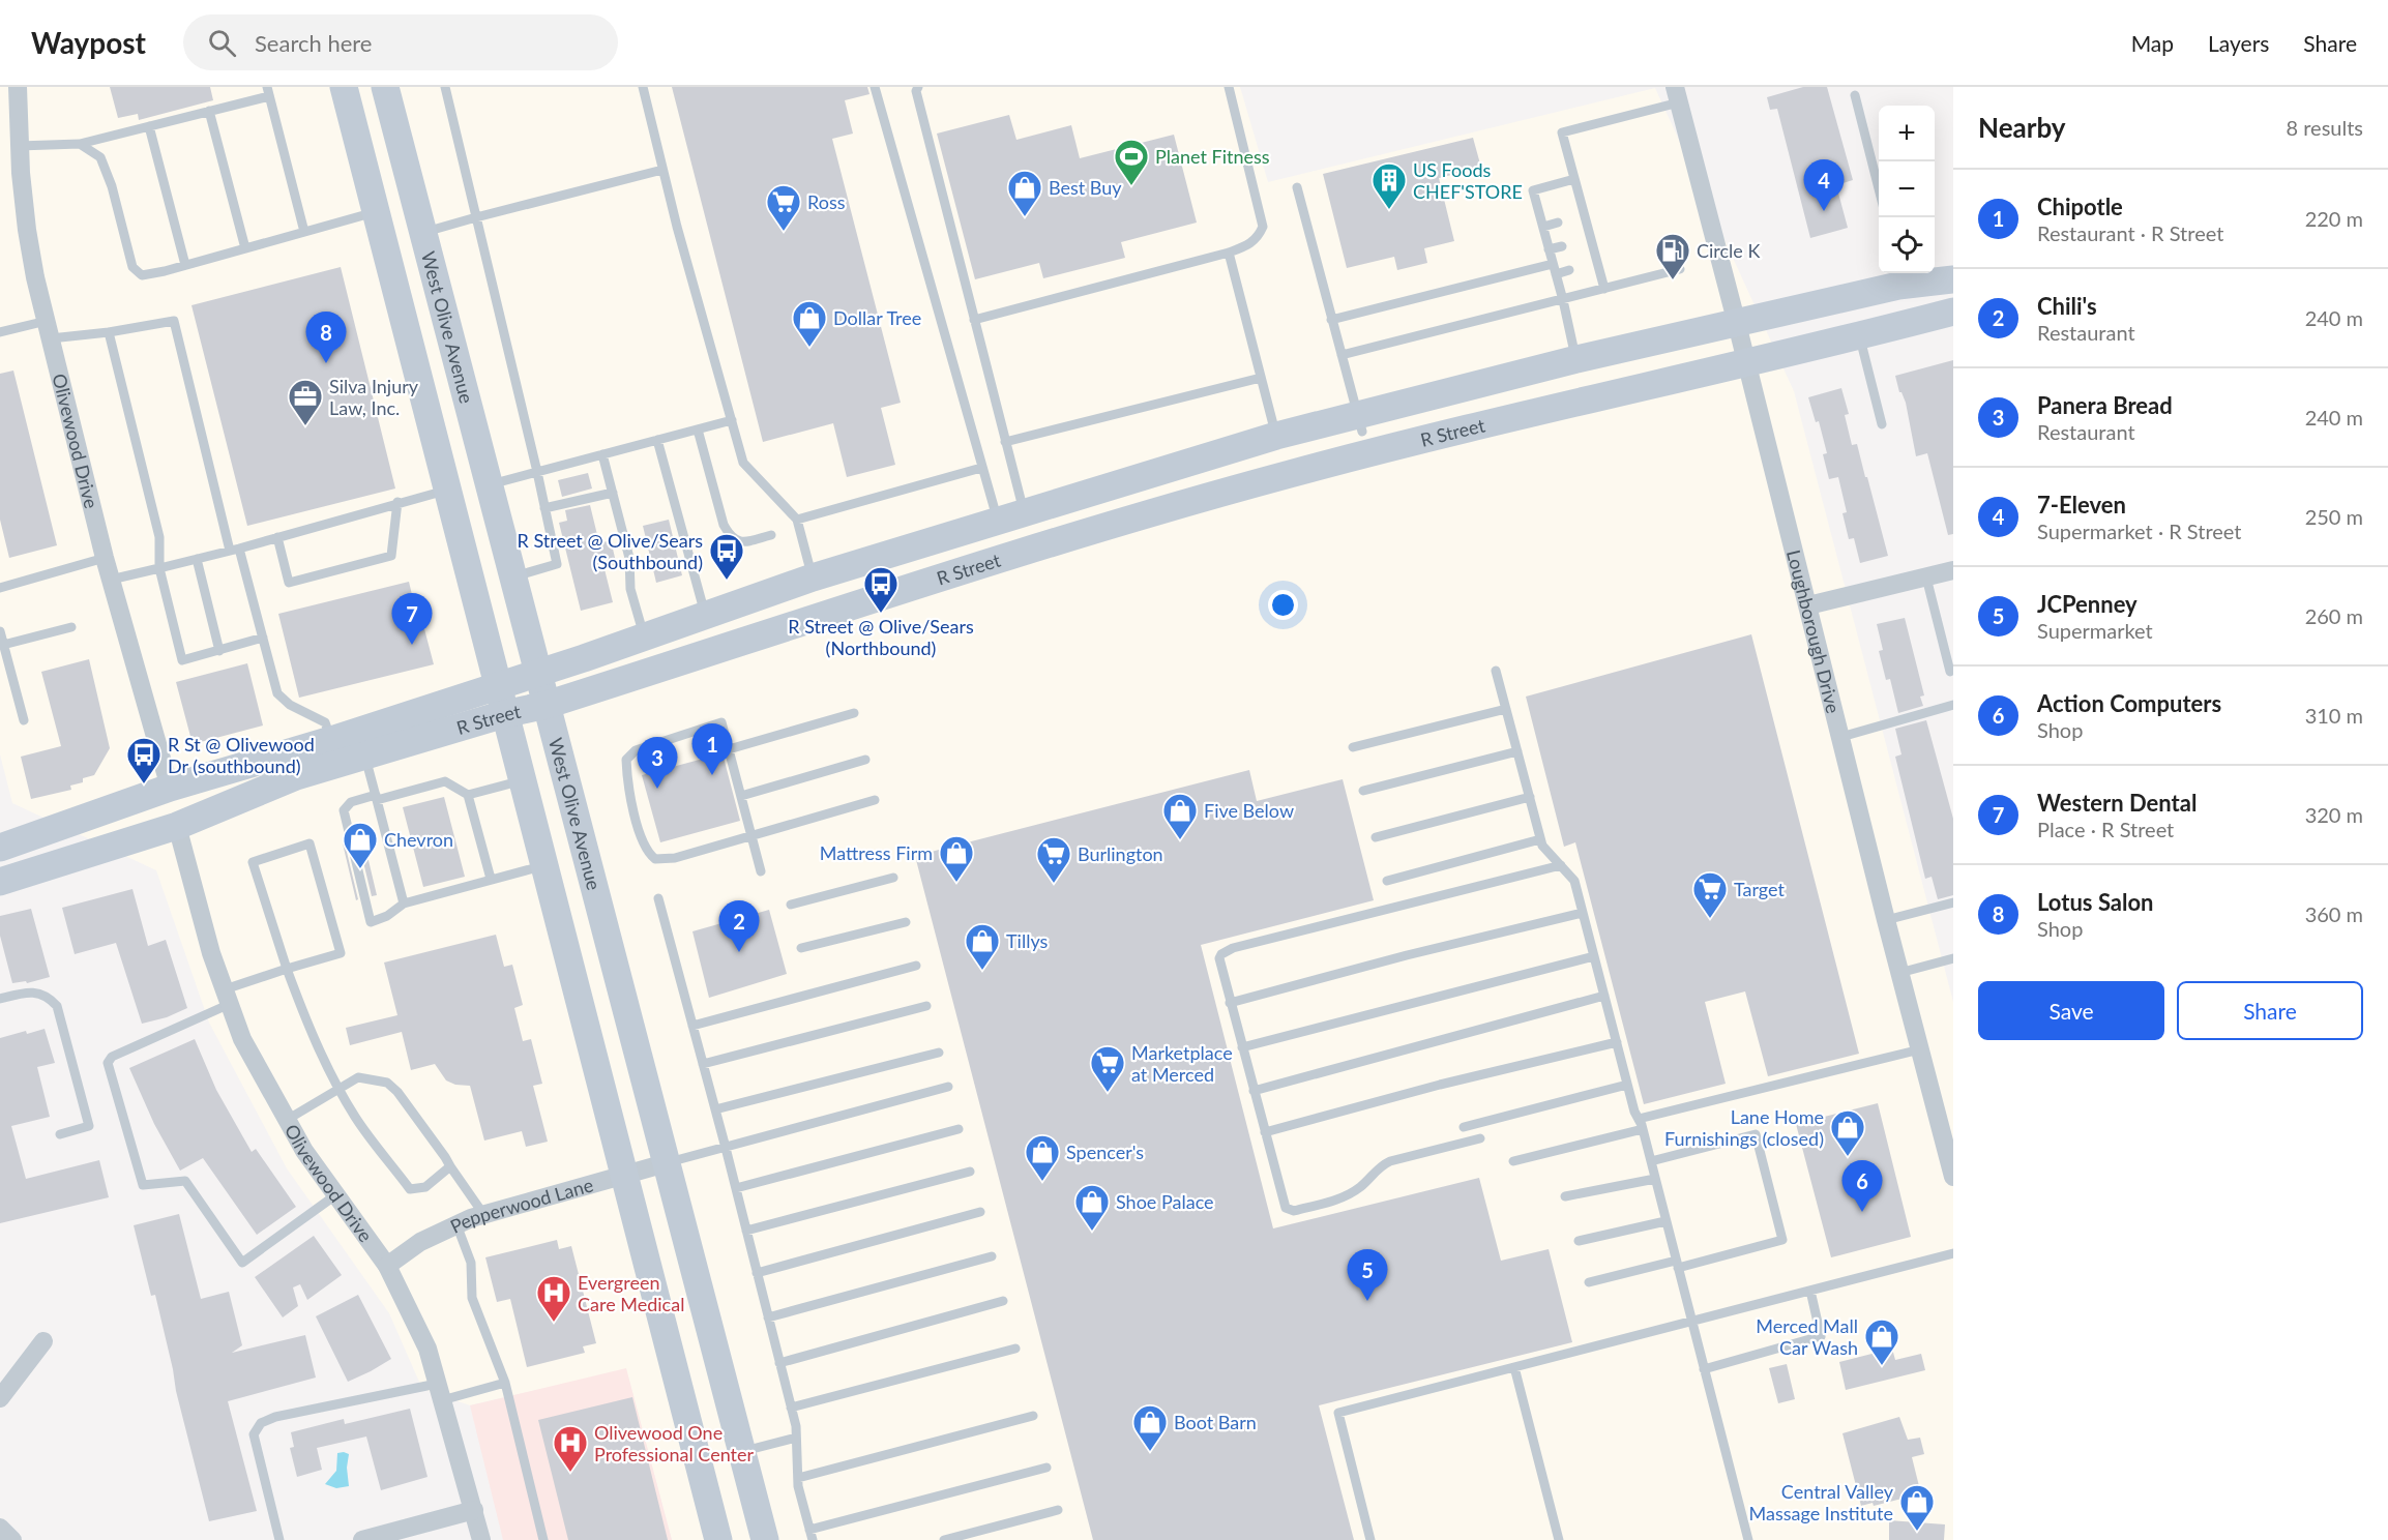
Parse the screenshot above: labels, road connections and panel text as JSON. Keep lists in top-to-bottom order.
{
  "streets": {
    "street": [
      "West Olive Avenue",
      "R Street",
      "Olivewood Drive",
      "Loughborough Drive",
      "Pepperwood Lane"
    ]
  },
  "crossings": [
    ["West Olive Avenue", "R Street"],
    ["West Olive Avenue", "Pepperwood Lane"],
    ["R Street", "Olivewood Drive"],
    ["R Street", "Loughborough Drive"],
    ["Olivewood Drive", "Pepperwood Lane"]
  ],
  "places": {
    "sports": ["Planet Fitness"],
    "building": ["US Foods CHEF'STORE"],
    "shop": [
      "Best Buy",
      "Dollar Tree",
      "Five Below",
      "Chevron",
      "Mattress Firm",
      "Tillys",
      "Lane Home Furnishings (closed)",
      "Spencer's",
      "Shoe Palace",
      "Merced Mall Car Wash",
      "Boot Barn",
      "Central Valley Massage Institute"
    ],
    "supermarket": [
      "Ross",
      "Burlington",
      "Target",
      "Marketplace at Merced"
    ],
    "fuel station": ["Circle K"],
    "office": ["Silva Injury Law, Inc."],
    "bus stop": ["R Street @ Olive/Sears (Southbound)", "R Street @ Olive/Sears (Northbound)", "R St @ Olivewood Dr (southbound)"],
    "hospital": ["Evergreen Care Medical", "Olivewood One Professional Center"]
  },
  "page": {
    "header": "Waypost",
    "search": "Search here",
    "nav": ["Map", "Layers", "Share"],
    "heading": ["Nearby", "8 results"],
    "map_buttons": ["+", "−"],
    "pins": [
      "4",
      "8",
      "7",
      "1",
      "3",
      "2",
      "6",
      "5"
    ],
    "list": [
      {
        "mark": "1",
        "name": "Chipotle",
        "note": "Restaurant · R Street",
        "value": "220 m"
      },
      {
        "mark": "2",
        "name": "Chili's",
        "note": "Restaurant",
        "value": "240 m"
      },
      {
        "mark": "3",
        "name": "Panera Bread",
        "note": "Restaurant",
        "value": "240 m"
      },
      {
        "mark": "4",
        "name": "7-Eleven",
        "note": "Supermarket · R Street",
        "value": "250 m"
      },
      {
        "mark": "5",
        "name": "JCPenney",
        "note": "Supermarket",
        "value": "260 m"
      },
      {
        "mark": "6",
        "name": "Action Computers",
        "note": "Shop",
        "value": "310 m"
      },
      {
        "mark": "7",
        "name": "Western Dental",
        "note": "Place · R Street",
        "value": "320 m"
      },
      {
        "mark": "8",
        "name": "Lotus Salon",
        "note": "Shop",
        "value": "360 m"
      }
    ],
    "buttons": ["Save", "Share"]
  }
}
